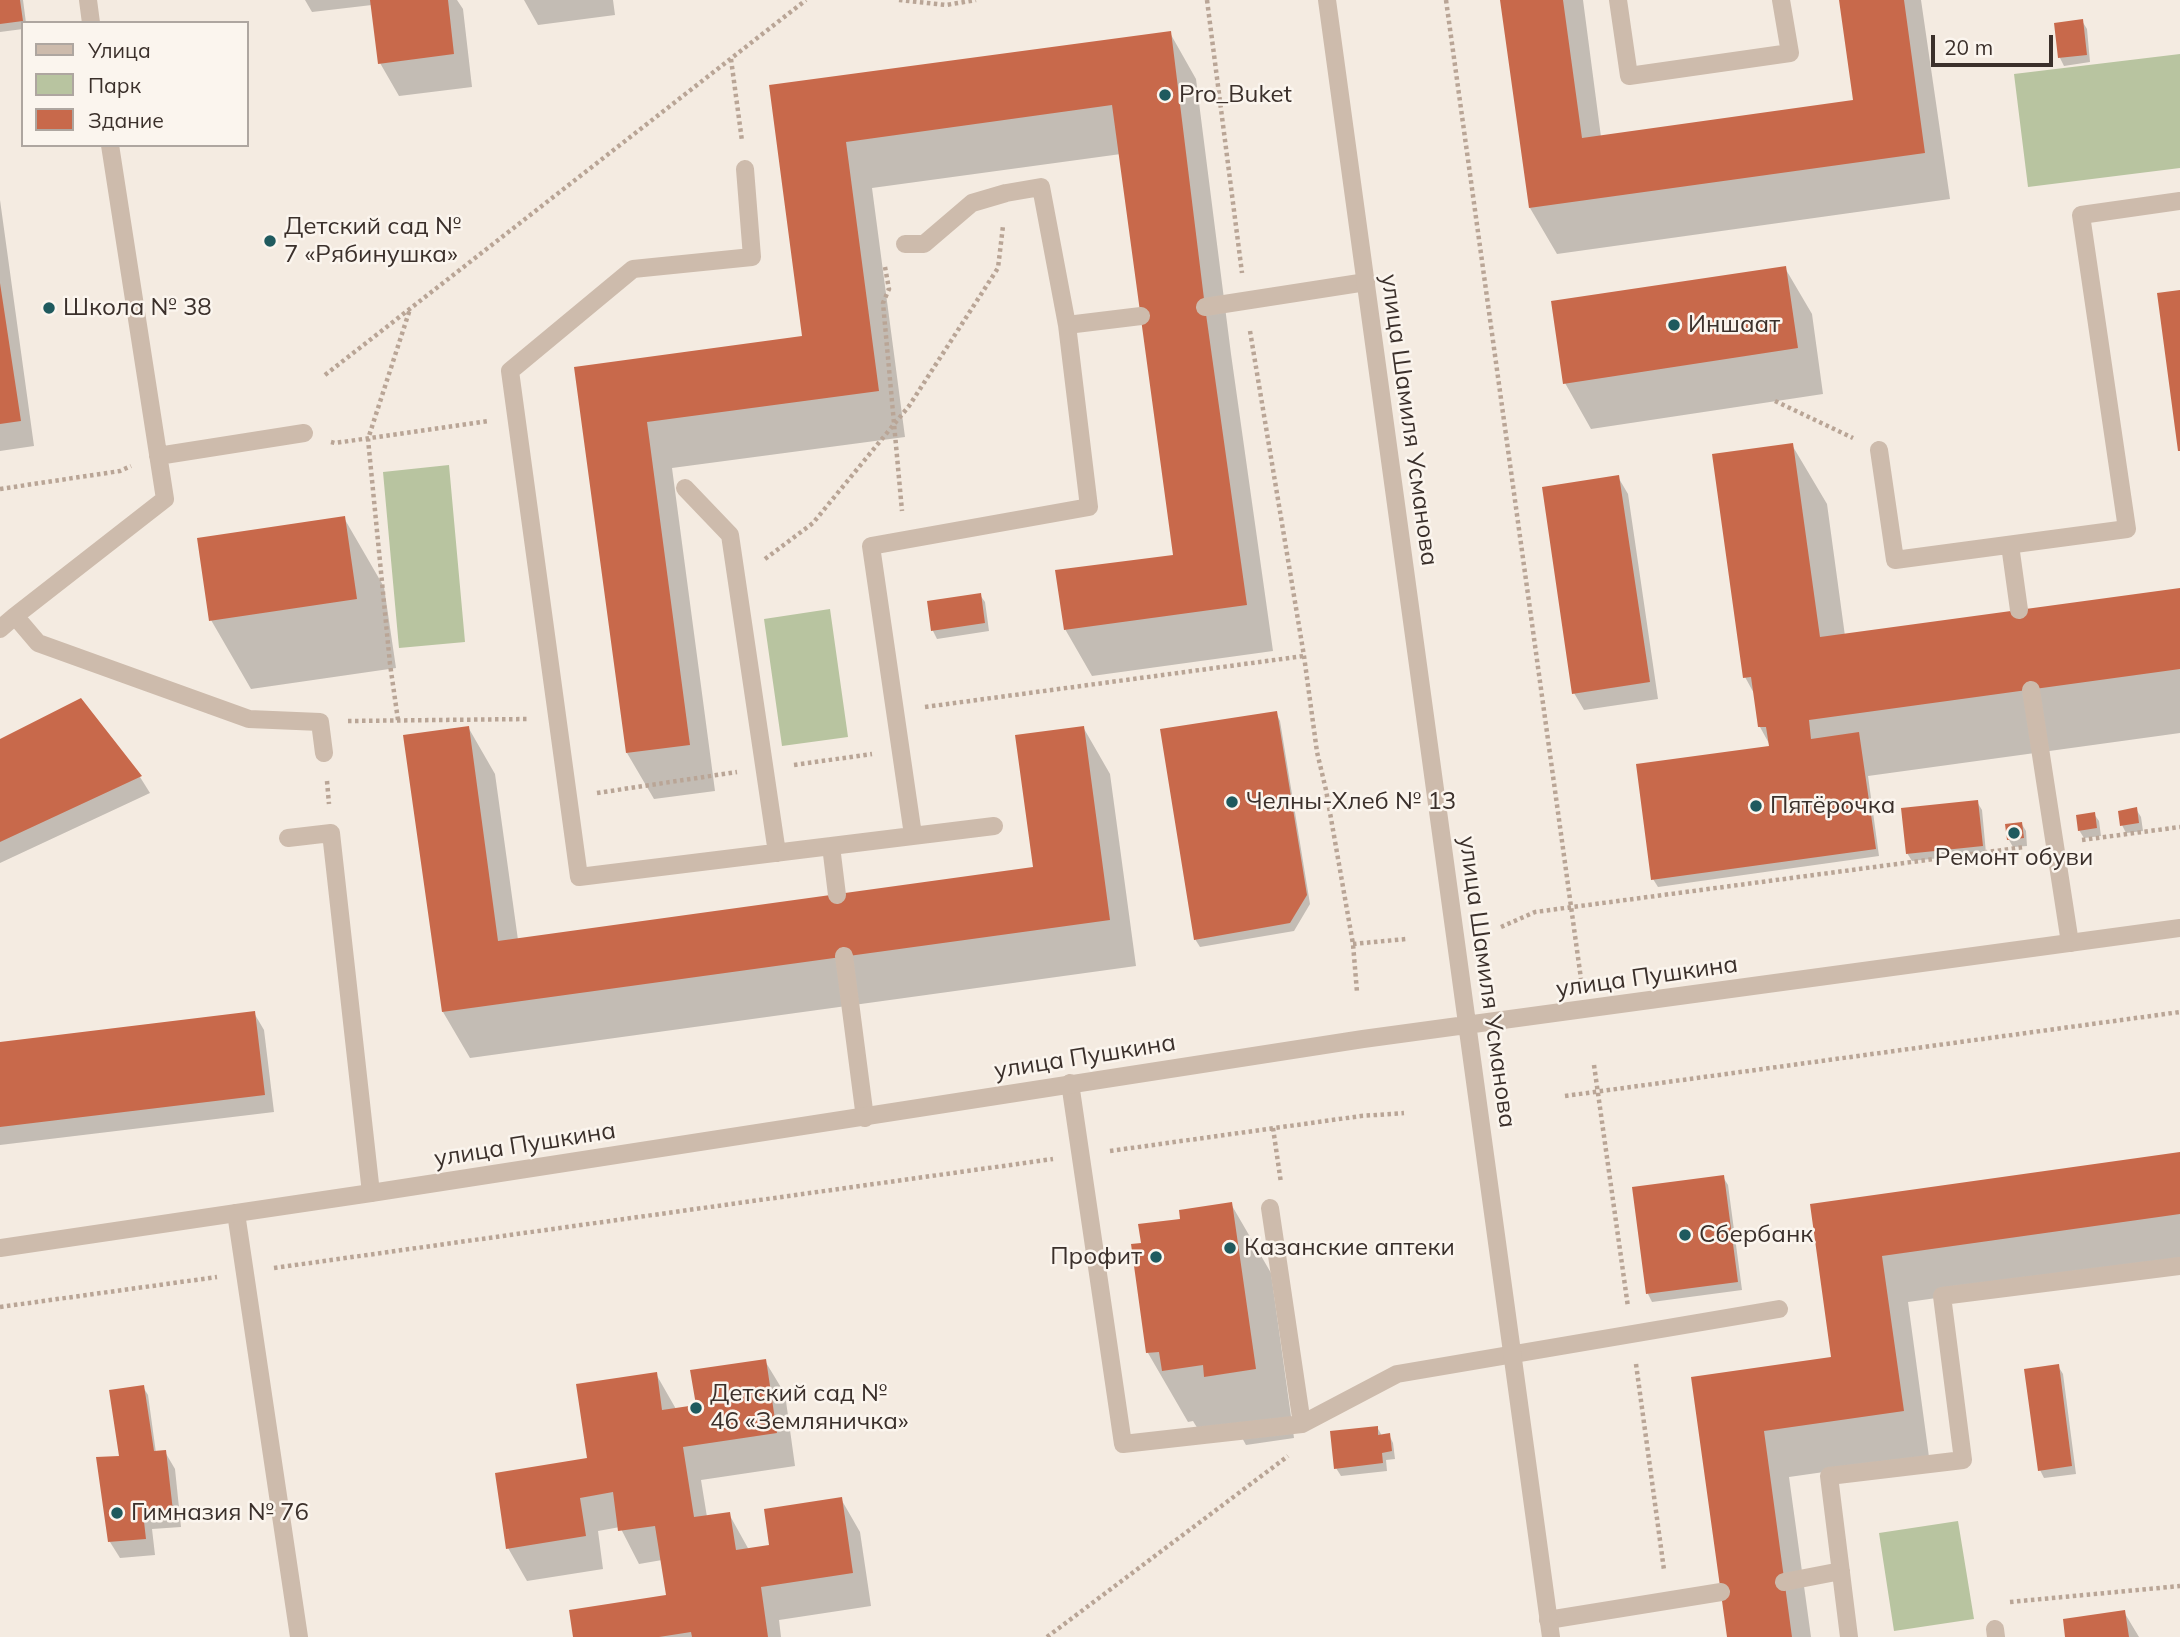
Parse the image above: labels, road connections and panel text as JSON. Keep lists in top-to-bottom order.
{
  "streets": {
    "street": ["улица Шамиля Усманова", "улица Пушкина"]
  },
  "crossings": [
    ["улица Шамиля Усманова", "улица Пушкина"]
  ],
  "places": [
    "Pro_Buket",
    "Детский сад № 7 «Рябинушка»",
    "Школа № 38",
    "Иншаат",
    "Челны-Хлеб № 13",
    "Пятёрочка",
    "Ремонт обуви",
    "Сбербанк",
    "Казанские аптеки",
    "Профит",
    "Детский сад № 46 «Земляничка»",
    "Гимназия № 76"
  ],
  "legend": ["Улица", "Парк", "Здание"],
  "scale_bar": "20 m"
}
